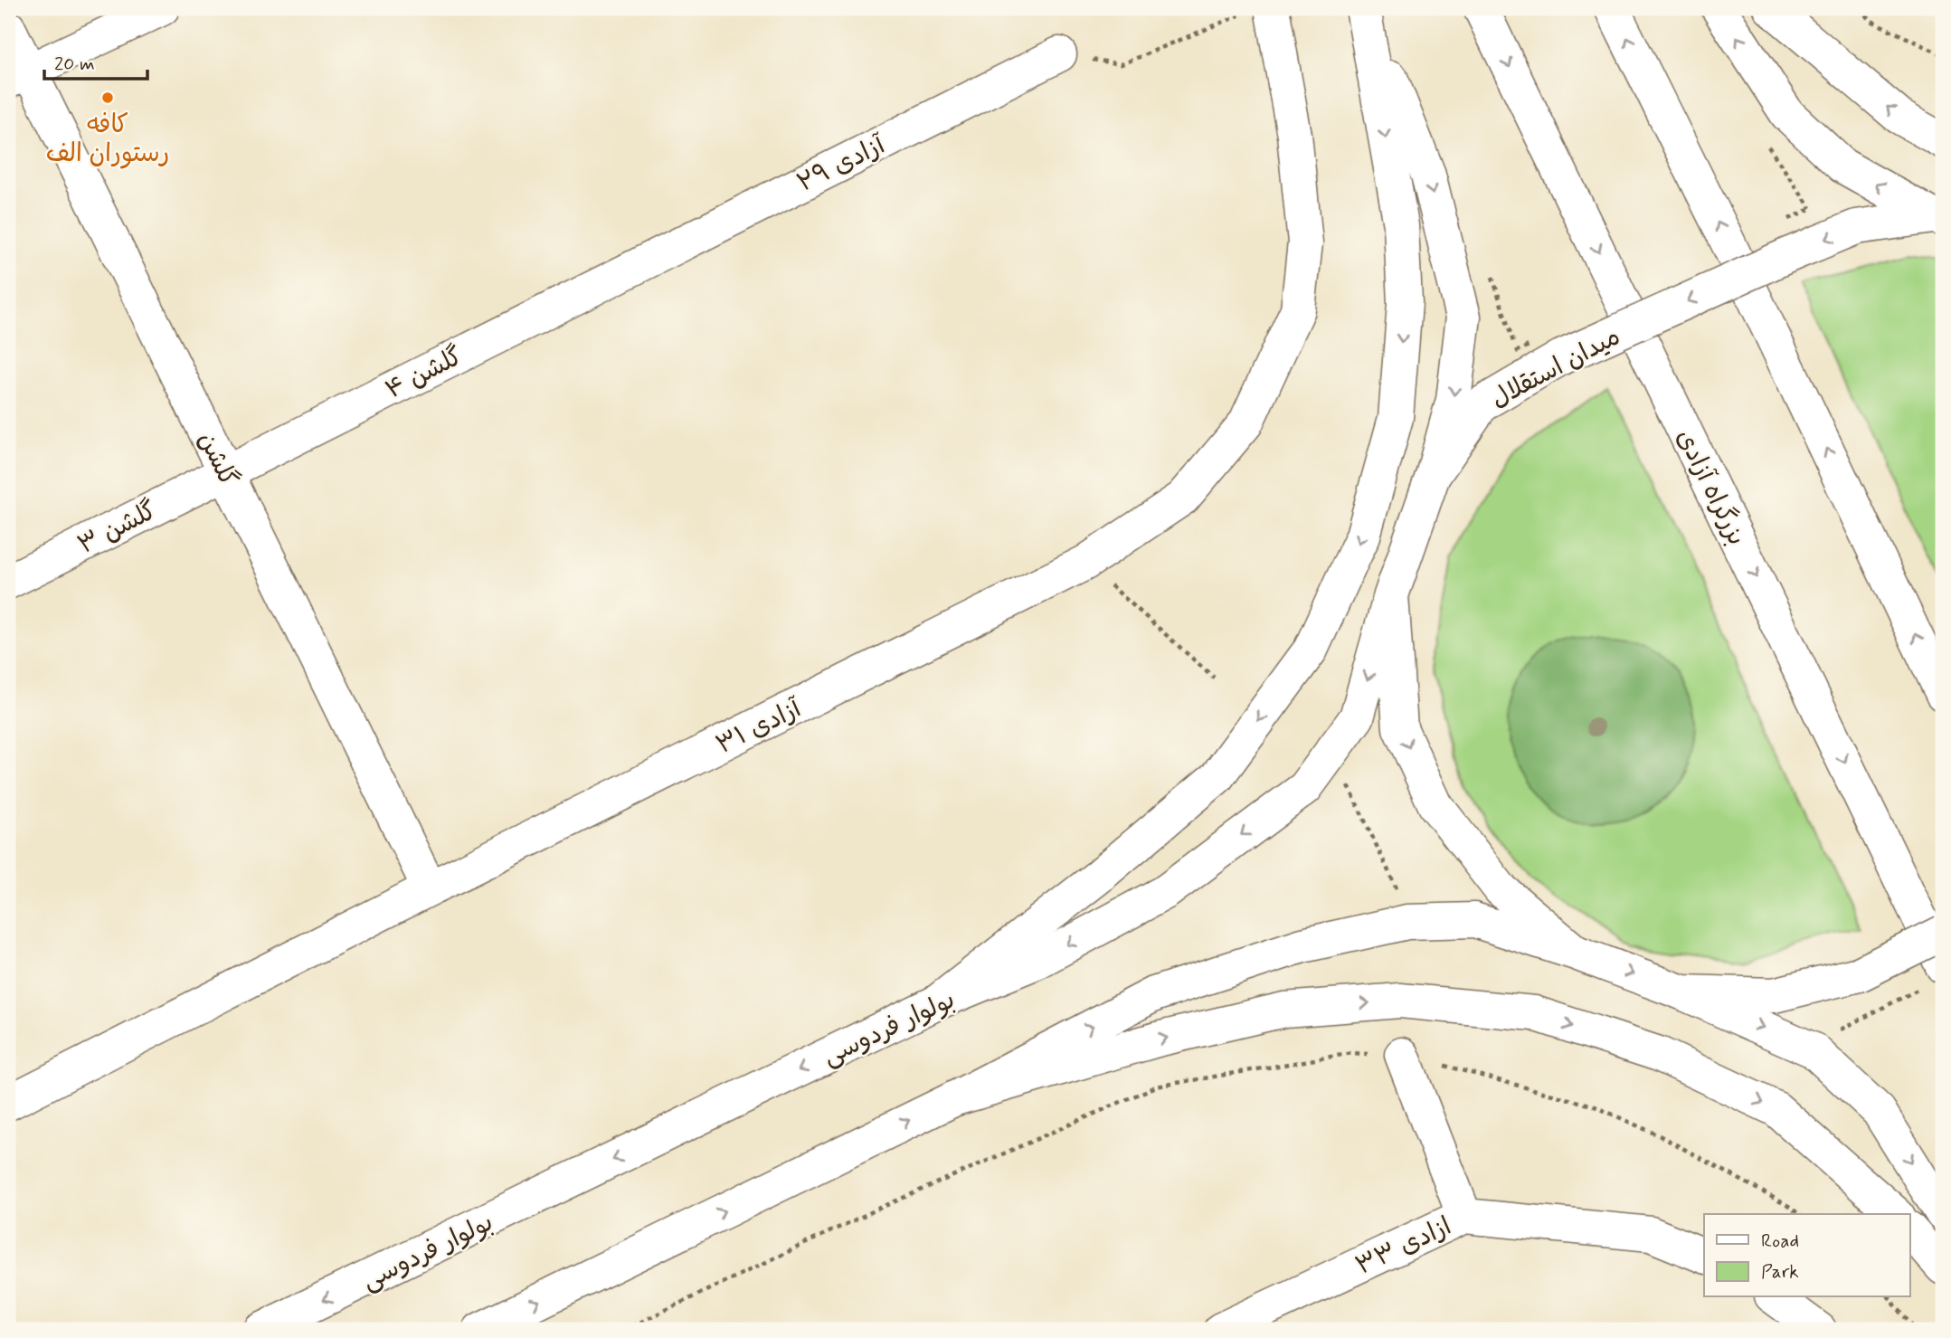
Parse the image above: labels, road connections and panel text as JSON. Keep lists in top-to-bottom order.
{
  "streets": {
    "main road": [
      "آزادی ۲۹",
      "میدان استقلال",
      "گلشن ۴",
      "گلشن",
      "بزرگراه آزادی",
      "گلشن ۳",
      "آزادی ۳۱",
      "بولوار فردوسی",
      "ازادی ۳۳"
    ]
  },
  "crossings": [
    ["آزادی ۲۹", "گلشن ۴"],
    ["میدان استقلال", "بولوار فردوسی"],
    ["گلشن ۴", "گلشن"],
    ["گلشن ۴", "گلشن ۳"],
    ["گلشن", "گلشن ۳"],
    ["گلشن", "آزادی ۳۱"]
  ],
  "places": ["کافه رستوران الف"],
  "legend": ["Road", "Park"],
  "scale_bar": "20 m"
}
